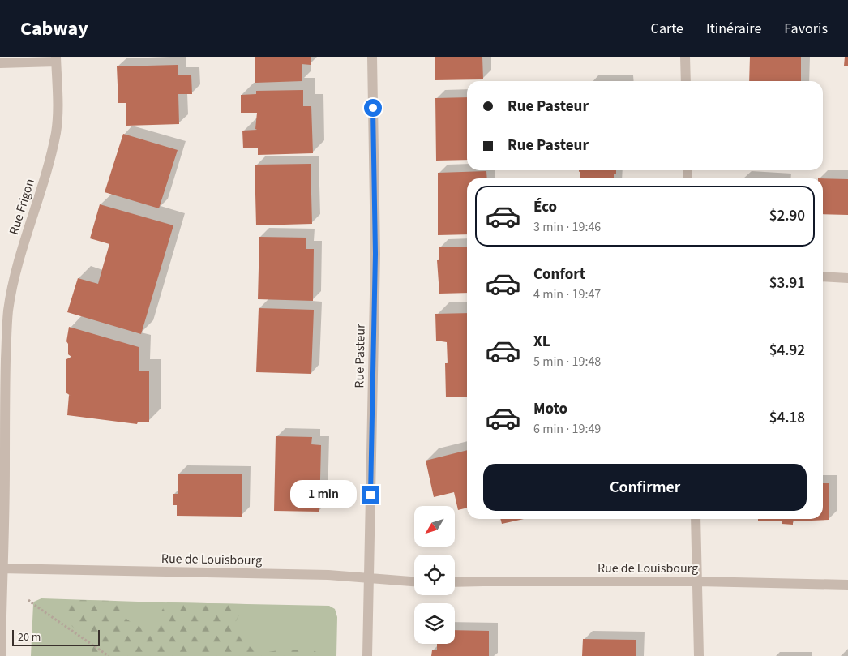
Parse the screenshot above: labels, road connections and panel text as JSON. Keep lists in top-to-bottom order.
{
  "streets": {
    "street": ["Rue Frigon", "Rue Pasteur", "Rue de Louisbourg"]
  },
  "crossings": [
    ["Rue Frigon", "Rue de Louisbourg"],
    ["Rue Pasteur", "Rue de Louisbourg"]
  ],
  "scale_bar": "20 m",
  "north": "bottom left",
  "page": {
    "header": "Cabway",
    "nav": ["Carte", "Itinéraire", "Favoris"],
    "banner": ["Rue Pasteur", "Rue Pasteur"],
    "list": [
      {
        "name": "Éco",
        "note": "3 min · 19:46",
        "value": "$2.90"
      },
      {
        "name": "Confort",
        "note": "4 min · 19:47",
        "value": "$3.91"
      },
      {
        "name": "XL",
        "note": "5 min · 19:48",
        "value": "$4.92"
      },
      {
        "name": "Moto",
        "note": "6 min · 19:49",
        "value": "$4.18"
      }
    ],
    "buttons": "Confirmer",
    "bubble": "1 min",
    "scale": "20 m"
  }
}
